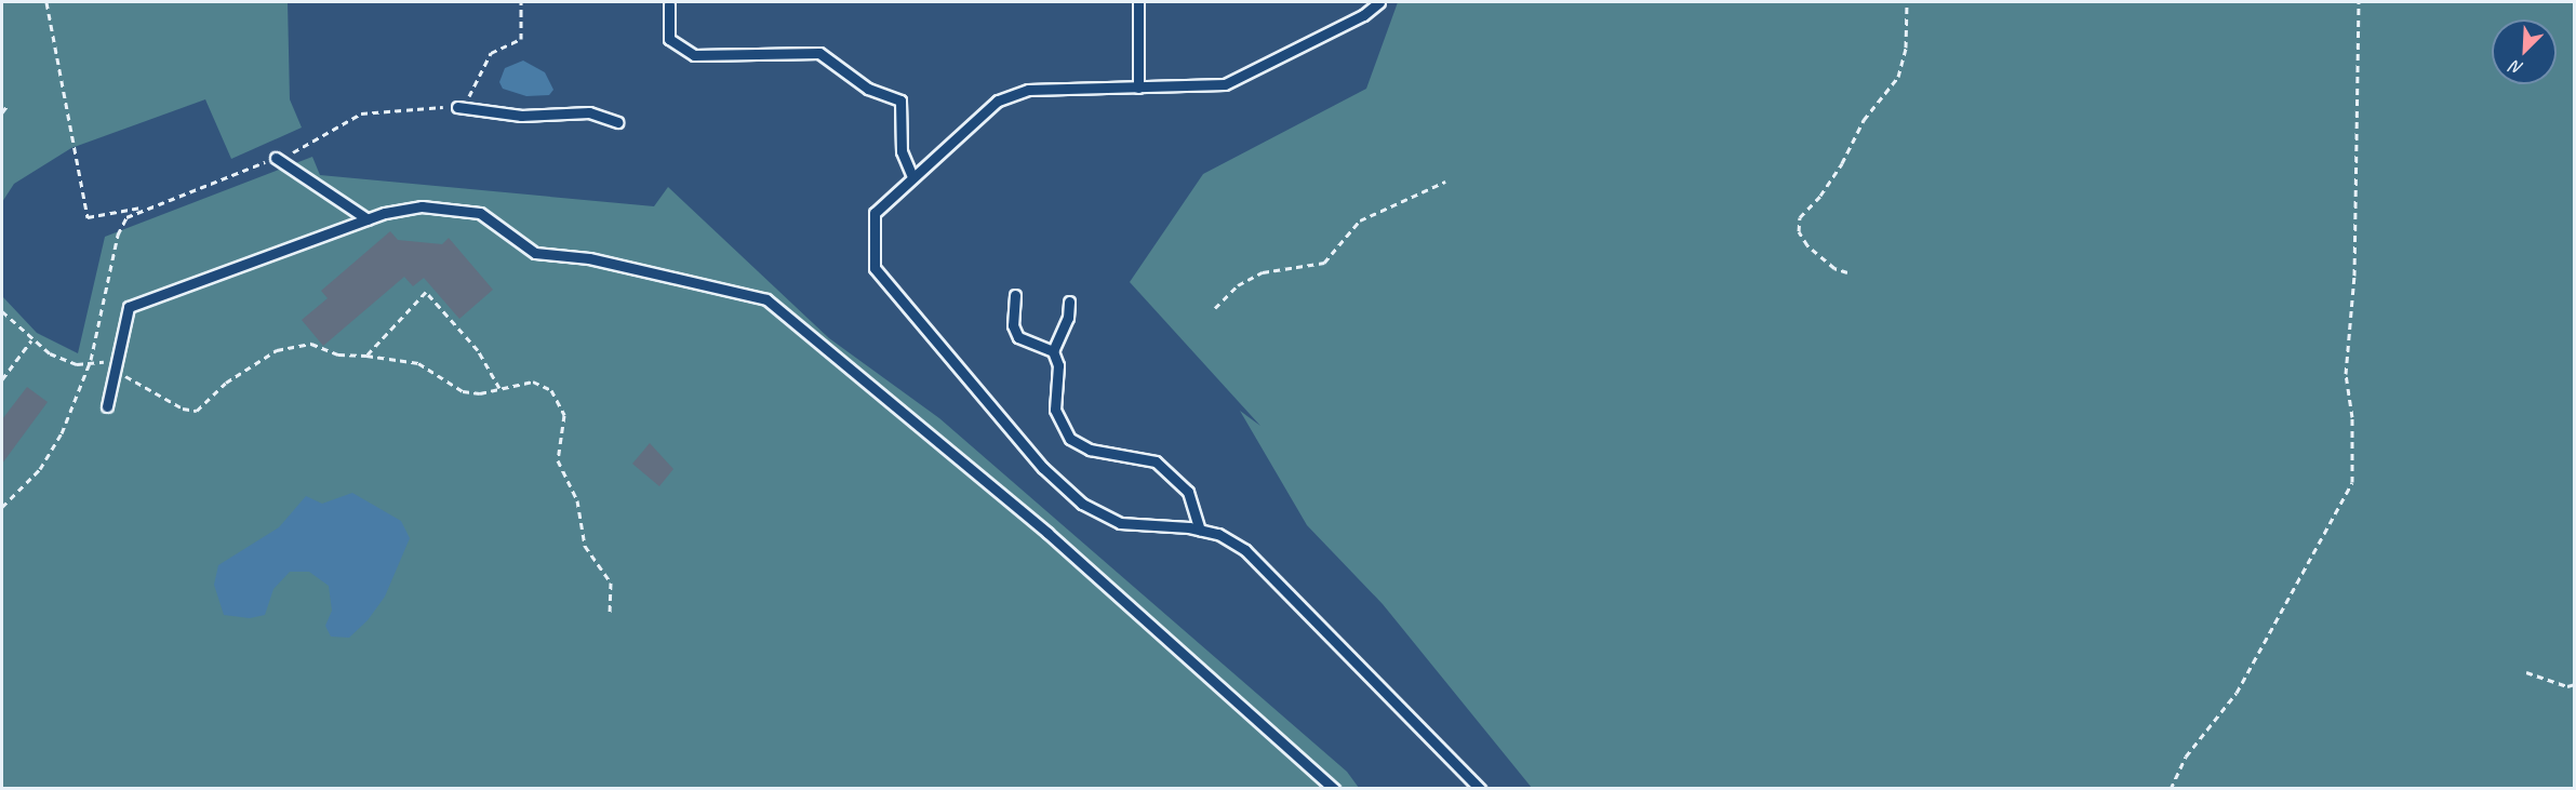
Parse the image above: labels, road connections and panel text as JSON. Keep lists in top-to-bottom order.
{
  "north": "bottom left"
}
